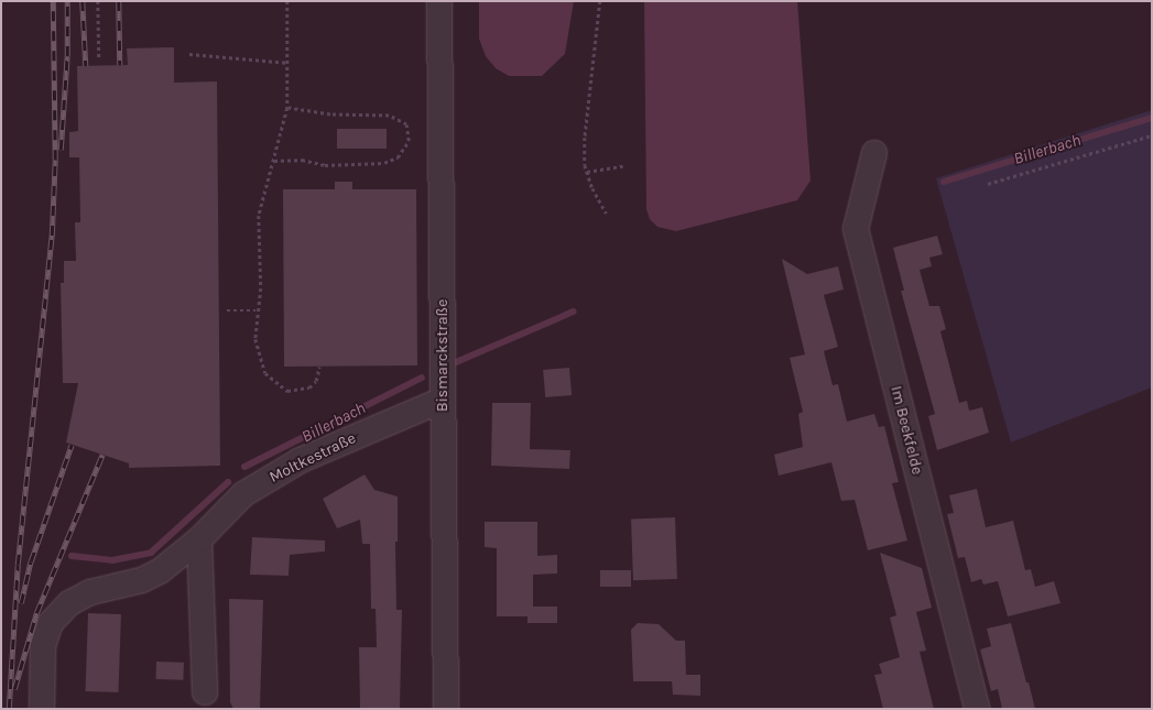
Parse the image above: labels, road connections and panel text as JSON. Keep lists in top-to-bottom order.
{
  "streets": {
    "street": ["Bismarckstraße", "Im Beekfelde", "Moltkestraße"]
  },
  "crossings": [
    ["Bismarckstraße", "Moltkestraße"]
  ],
  "water": ["Billerbach"]
}
